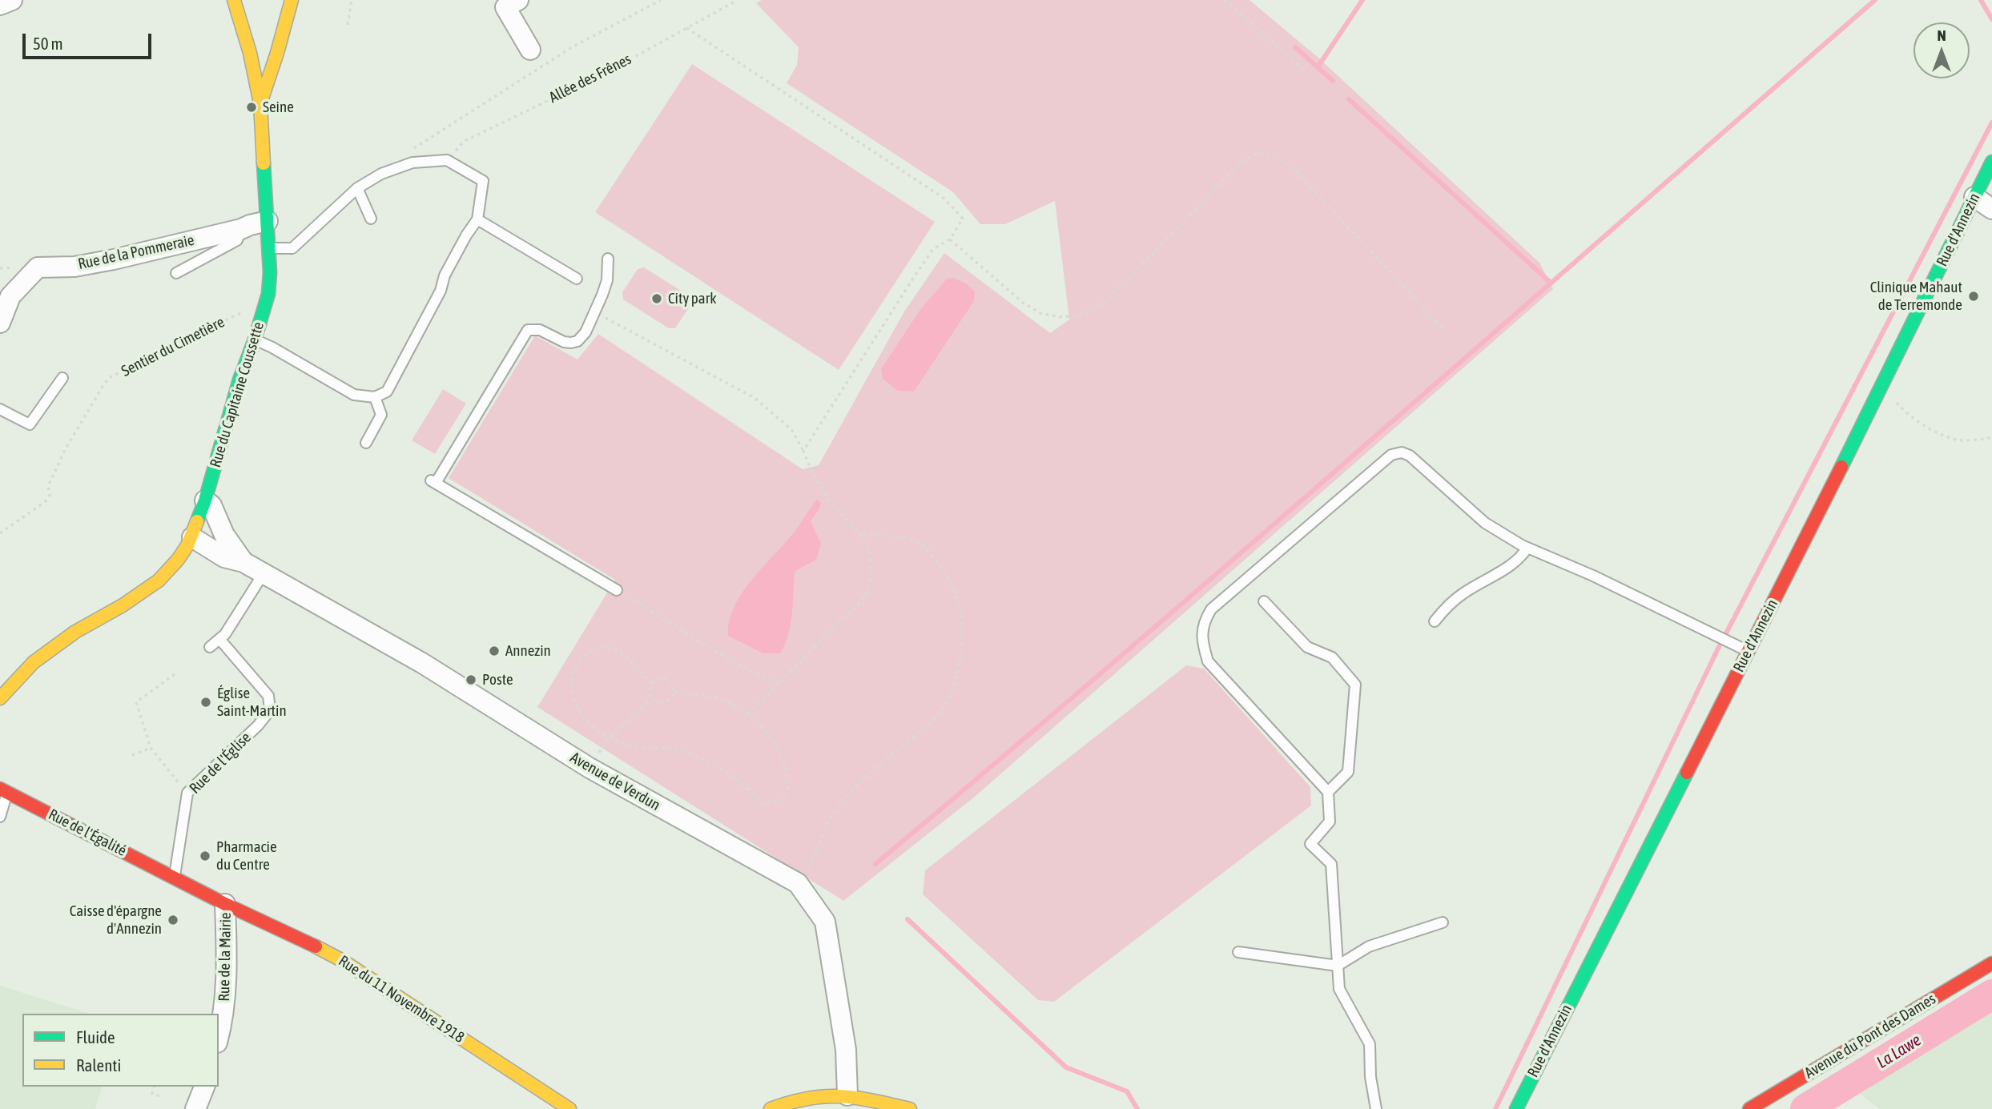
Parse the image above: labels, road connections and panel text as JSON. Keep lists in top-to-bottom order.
{
  "streets": {
    "street": [
      "Rue d'Annezin",
      "Rue de la Pommeraie",
      "Rue du Capitaine Coussette",
      "Avenue de Verdun",
      "Rue de l'Égalité",
      "Rue de la Mairie",
      "Rue du 11 Novembre 1918",
      "Avenue du Pont des Dames"
    ],
    "lane": ["Rue de l'Église"],
    "path": ["Allée des Frênes", "Sentier du Cimetière"]
  },
  "crossings": [
    ["Rue de la Pommeraie", "Rue du Capitaine Coussette"],
    ["Sentier du Cimetière", "Rue du Capitaine Coussette"],
    ["Rue du Capitaine Coussette", "Avenue de Verdun"],
    ["Rue de l'Église", "Rue de l'Égalité"],
    ["Rue de l'Égalité", "Rue de la Mairie"],
    ["Rue de l'Égalité", "Rue du 11 Novembre 1918"],
    ["Rue de la Mairie", "Rue du 11 Novembre 1918"]
  ],
  "water": ["La Lawe"],
  "places": [
    "Seine",
    "Clinique Mahaut de Terremonde",
    "City park",
    "Annezin",
    "Poste",
    "Église Saint-Martin",
    "Pharmacie du Centre",
    "Caisse d'épargne d'Annezin"
  ],
  "legend": ["Fluide", "Ralenti"],
  "scale_bar": "50 m",
  "north": "top"
}
